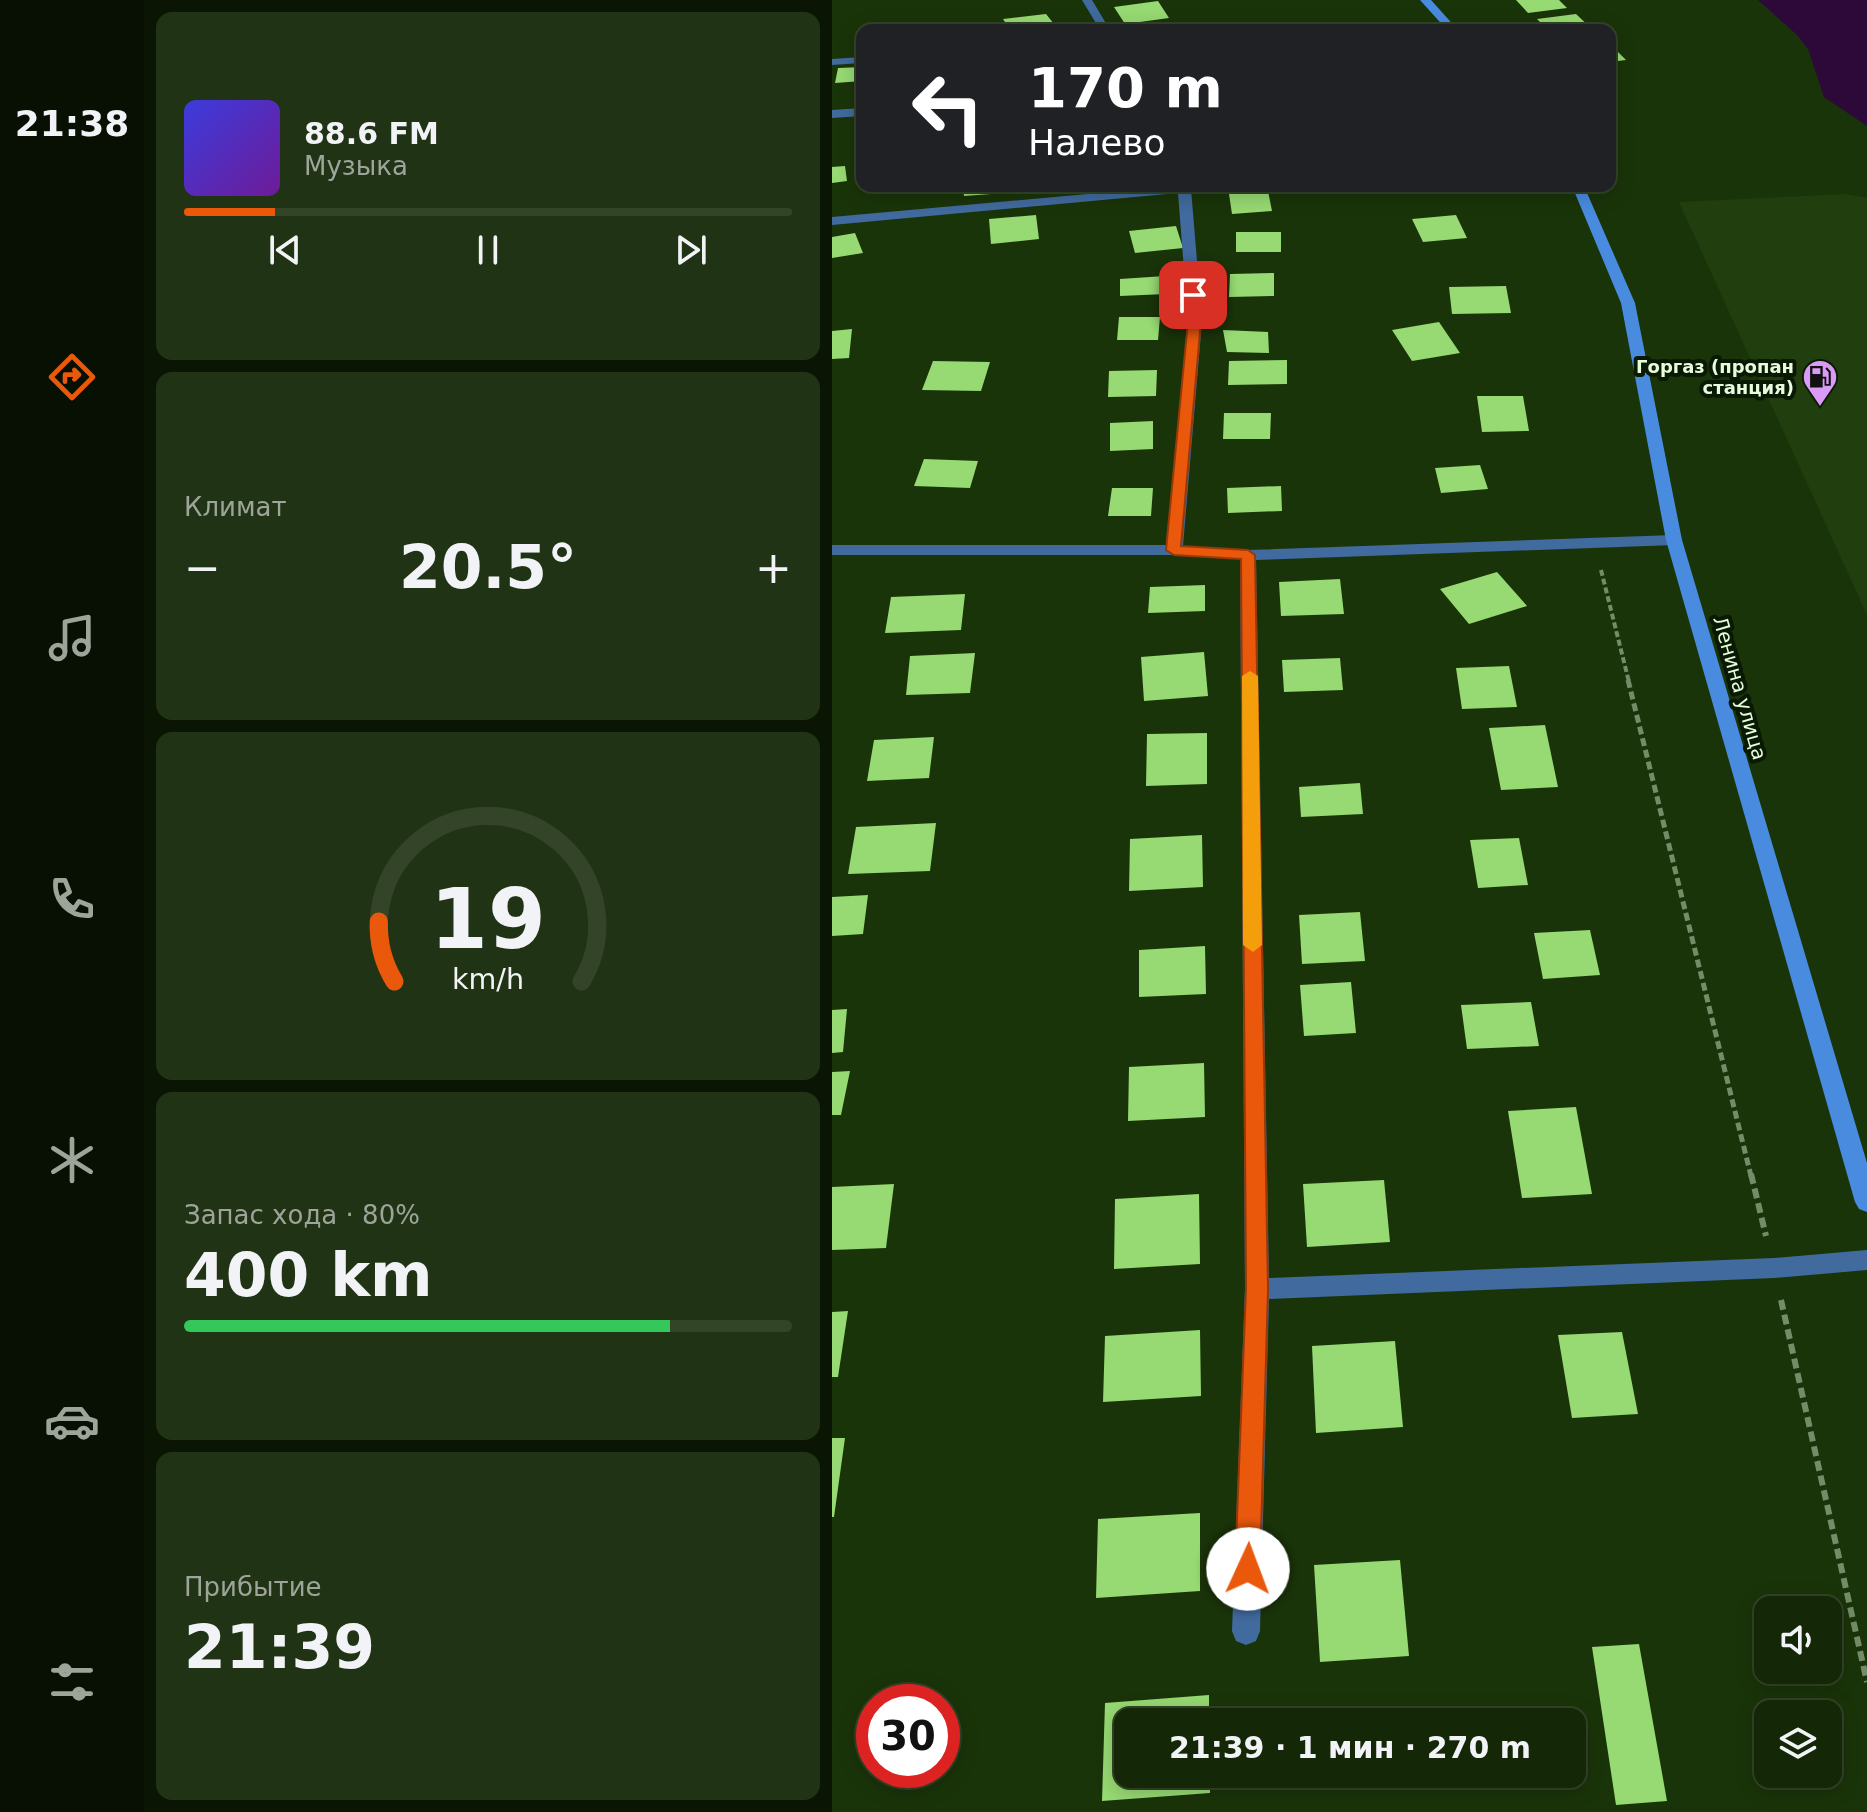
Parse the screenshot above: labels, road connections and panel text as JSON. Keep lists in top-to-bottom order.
{
  "streets": {
    "main road": ["Ленина улица"]
  },
  "places": {
    "fuel station": ["Горгаз (пропан станция)"]
  },
  "page": {
    "tabs": "21:38",
    "turn": ["170 m", "Налево"],
    "song": ["88.6 FM", "Музыка"],
    "tile": [
      "Климат",
      ["Запас хода · 80%", "400 km"],
      ["Прибытие", "21:39"]
    ],
    "heat": ["−", "20.5°", "+"],
    "limit": "30",
    "trip": "21:39 · 1 мин · 270 m",
    "gauge": ["19", "km/h"]
  }
}
